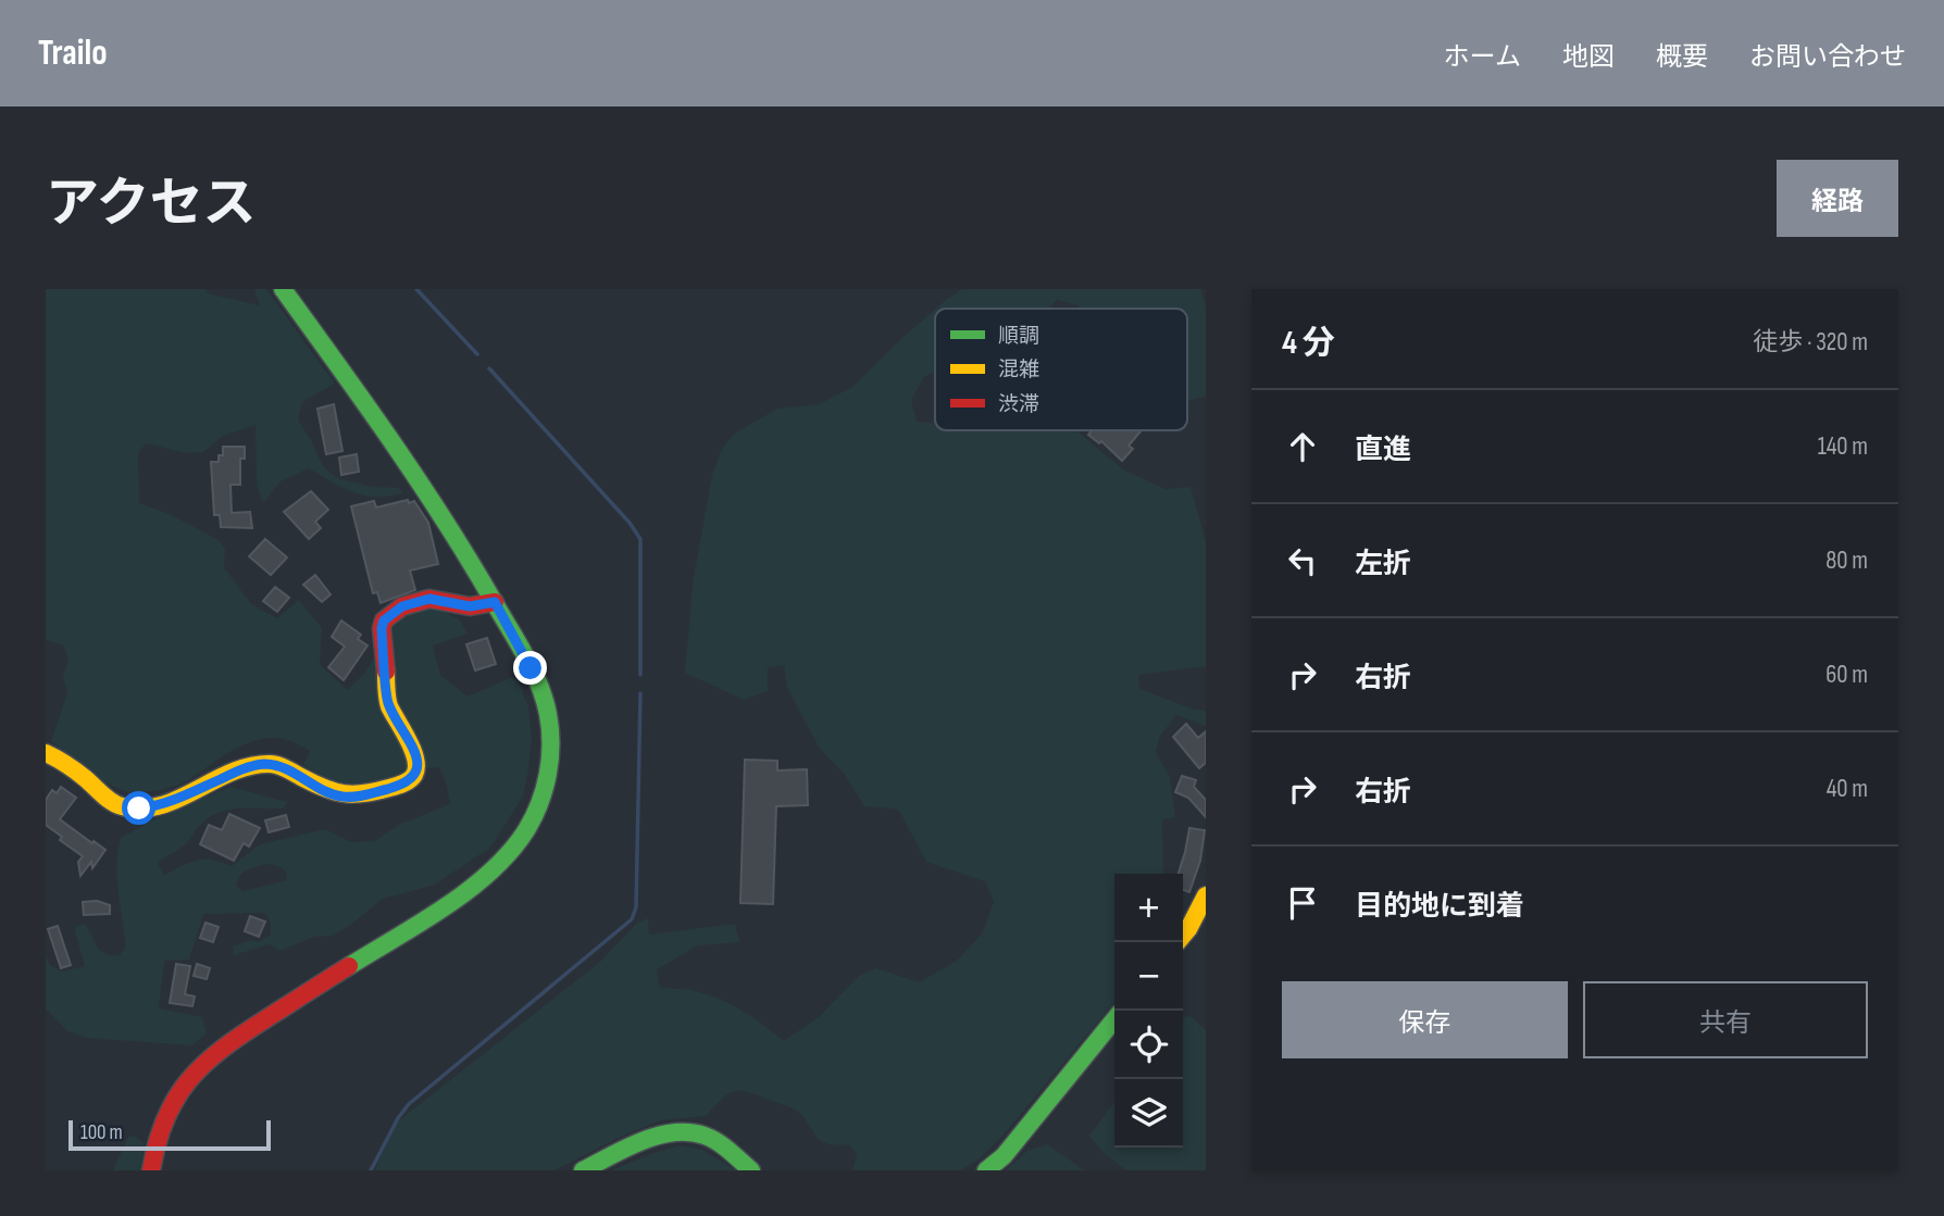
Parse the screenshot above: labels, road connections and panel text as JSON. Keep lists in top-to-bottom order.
{
  "legend": ["順調", "混雑", "渋滞"],
  "scale_bar": "100 m",
  "page": {
    "header": "Trailo",
    "nav": [
      "ホーム",
      "地図",
      "概要",
      "お問い合わせ"
    ],
    "title": "アクセス",
    "buttons": [
      "経路",
      ["保存", "共有"]
    ],
    "heading": ["4 分", "徒歩 · 320 m"],
    "list": [
      ["直進", "140 m"],
      ["左折", "80 m"],
      ["右折", "60 m"],
      ["右折", "40 m"],
      "目的地に到着"
    ],
    "map_buttons": ["+", "−"],
    "scale": "100 m"
  }
}
